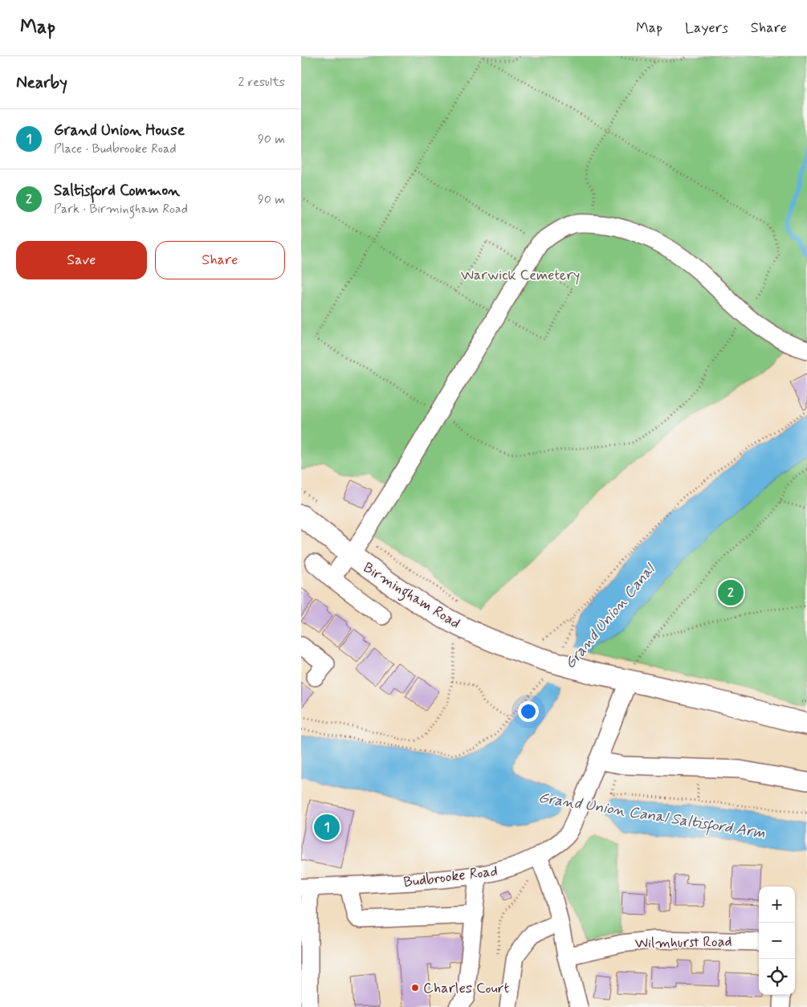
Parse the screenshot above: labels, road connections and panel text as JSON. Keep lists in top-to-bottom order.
{
  "streets": {
    "main road": ["Birmingham Road"],
    "street": ["Budbrooke Road", "Wilmhurst Road"]
  },
  "crossings": [
    ["Birmingham Road", "Budbrooke Road"]
  ],
  "water": ["Grand Union Canal", "Grand Union Canal Saltisford Arm"],
  "parks": ["Warwick Cemetery"],
  "places": ["Charles Court"],
  "page": {
    "header": "Map",
    "nav": ["Map", "Layers", "Share"],
    "heading": ["Nearby", "2 results"],
    "list": [
      {
        "mark": "1",
        "name": "Grand Union House",
        "note": "Place · Budbrooke Road",
        "value": "90 m"
      },
      {
        "mark": "2",
        "name": "Saltisford Common",
        "note": "Park · Birmingham Road",
        "value": "90 m"
      }
    ],
    "buttons": ["Save", "Share"],
    "pins": ["2", "1"],
    "map_buttons": ["+", "−"]
  }
}
